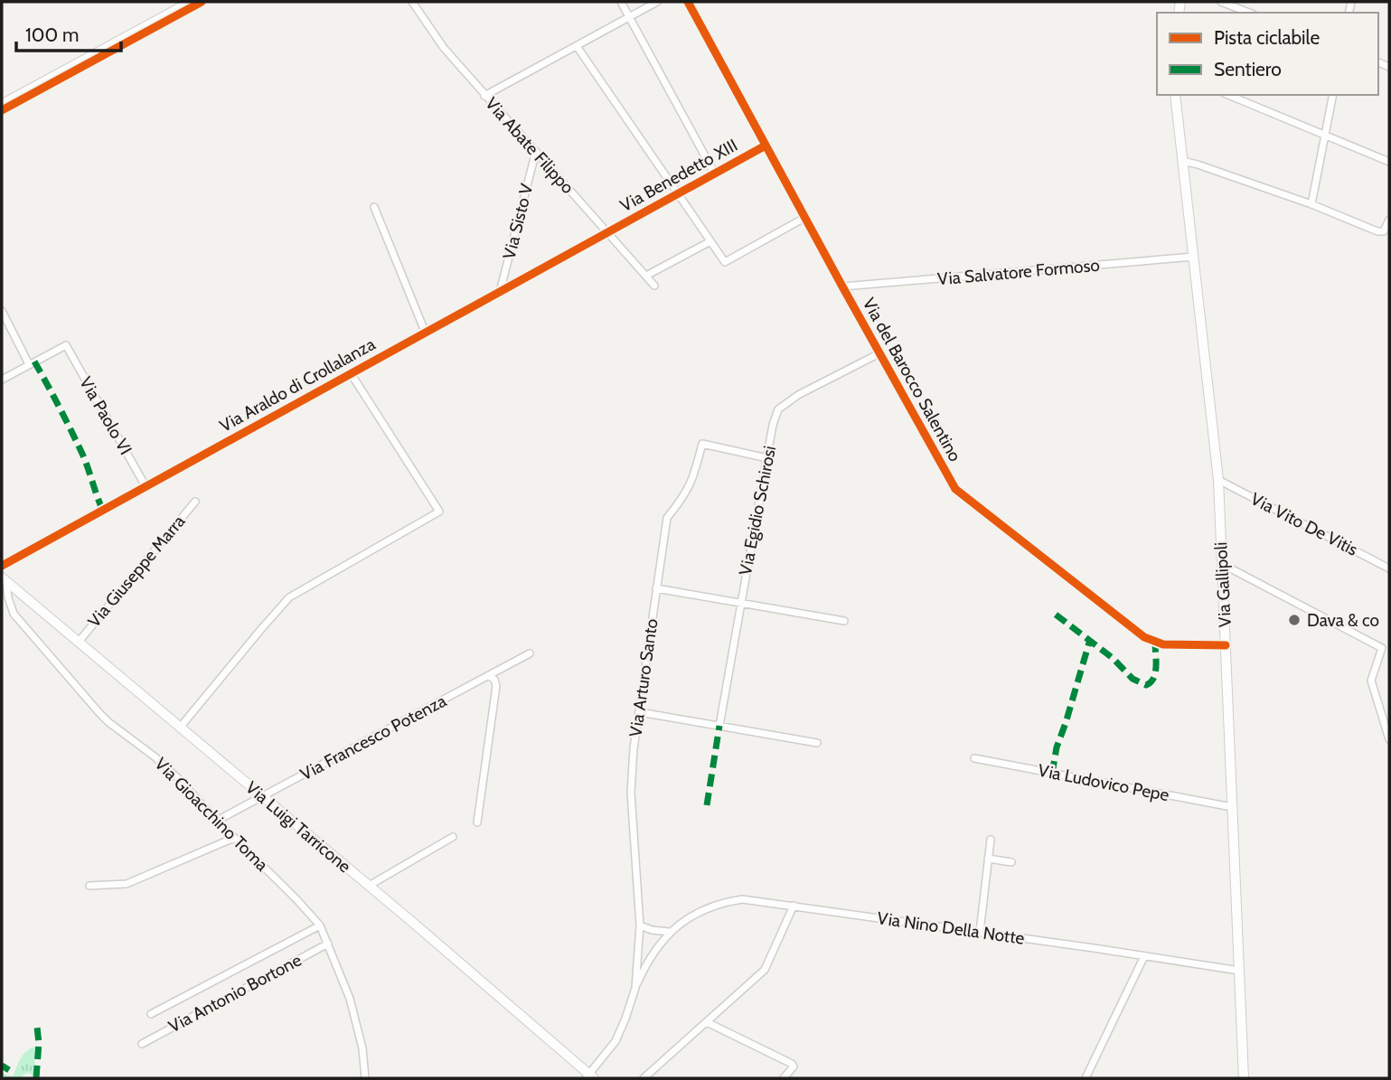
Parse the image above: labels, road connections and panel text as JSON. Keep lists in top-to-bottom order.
{
  "streets": {
    "main road": ["Via Gallipoli", "Via Luigi Tarricone"],
    "street": [
      "Via Abate Filippo",
      "Via Benedetto XIII",
      "Via Sisto V",
      "Via Salvatore Formoso",
      "Via del Barocco Salentino",
      "Via Araldo di Crollalanza",
      "Via Paolo VI",
      "Via Egidio Schirosi",
      "Via Vito De Vitis",
      "Via Giuseppe Marra",
      "Via Arturo Santo",
      "Via Francesco Potenza",
      "Via Ludovico Pepe",
      "Via Gioacchino Toma",
      "Via Nino Della Notte",
      "Via Antonio Bortone"
    ]
  },
  "crossings": [
    ["Via Abate Filippo", "Via Benedetto XIII"],
    ["Via Abate Filippo", "Via Sisto V"],
    ["Via Abate Filippo", "Via Araldo di Crollalanza"],
    ["Via Benedetto XIII", "Via del Barocco Salentino"],
    ["Via Benedetto XIII", "Via Araldo di Crollalanza"],
    ["Via Sisto V", "Via Araldo di Crollalanza"],
    ["Via Salvatore Formoso", "Via del Barocco Salentino"],
    ["Via Salvatore Formoso", "Via Gallipoli"],
    ["Via del Barocco Salentino", "Via Egidio Schirosi"],
    ["Via del Barocco Salentino", "Via Gallipoli"],
    ["Via Araldo di Crollalanza", "Via Paolo VI"],
    ["Via Egidio Schirosi", "Via Arturo Santo"],
    ["Via Vito De Vitis", "Via Gallipoli"],
    ["Via Giuseppe Marra", "Via Luigi Tarricone"],
    ["Via Gallipoli", "Via Ludovico Pepe"],
    ["Via Gallipoli", "Via Nino Della Notte"],
    ["Via Arturo Santo", "Via Luigi Tarricone"],
    ["Via Arturo Santo", "Via Nino Della Notte"],
    ["Via Francesco Potenza", "Via Gioacchino Toma"],
    ["Via Francesco Potenza", "Via Luigi Tarricone"],
    ["Via Gioacchino Toma", "Via Luigi Tarricone"],
    ["Via Gioacchino Toma", "Via Antonio Bortone"]
  ],
  "places": ["Dava & co"],
  "legend": ["Pista ciclabile", "Sentiero"],
  "scale_bar": "100 m"
}
